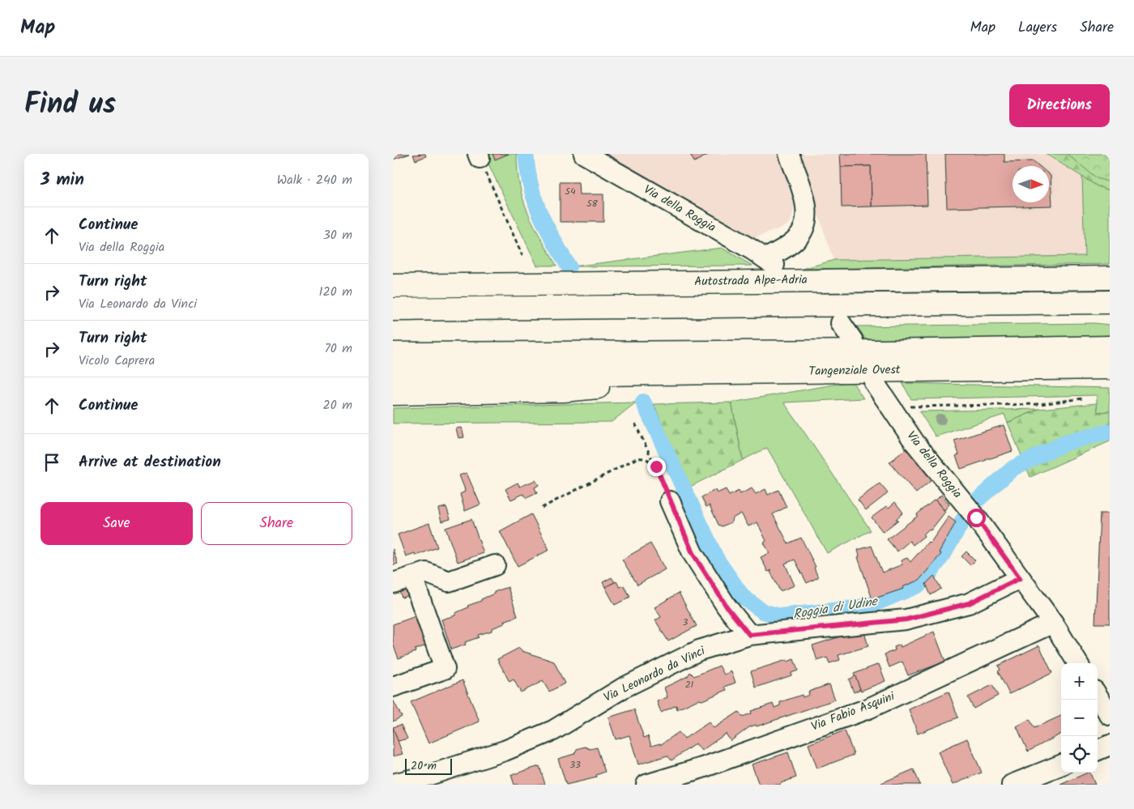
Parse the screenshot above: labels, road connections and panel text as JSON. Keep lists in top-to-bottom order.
{
  "streets": {
    "highway": ["Autostrada Alpe-Adria", "Tangenziale Ovest"],
    "street": ["Via della Roggia", "Via Leonardo da Vinci", "Via Fabio Asquini"]
  },
  "crossings": [
    ["Via della Roggia", "Via Leonardo da Vinci"],
    ["Via della Roggia", "Via Fabio Asquini"]
  ],
  "water": ["Roggia di Udine"],
  "house_numbers": [
    "54",
    "58",
    "3",
    "21",
    "33"
  ],
  "scale_bar": "20 m",
  "north": "right",
  "page": {
    "header": "Map",
    "nav": ["Map", "Layers", "Share"],
    "title": "Find us",
    "buttons": [
      "Directions",
      ["Save", "Share"]
    ],
    "heading": ["3 min", "Walk · 240 m"],
    "list": [
      ["Continue", "Via della Roggia", "30 m"],
      ["Turn right", "Via Leonardo da Vinci", "120 m"],
      ["Turn right", "Vicolo Caprera", "70 m"],
      ["Continue", "20 m"],
      "Arrive at destination"
    ],
    "map_buttons": ["+", "−"],
    "scale": "20 m"
  }
}
